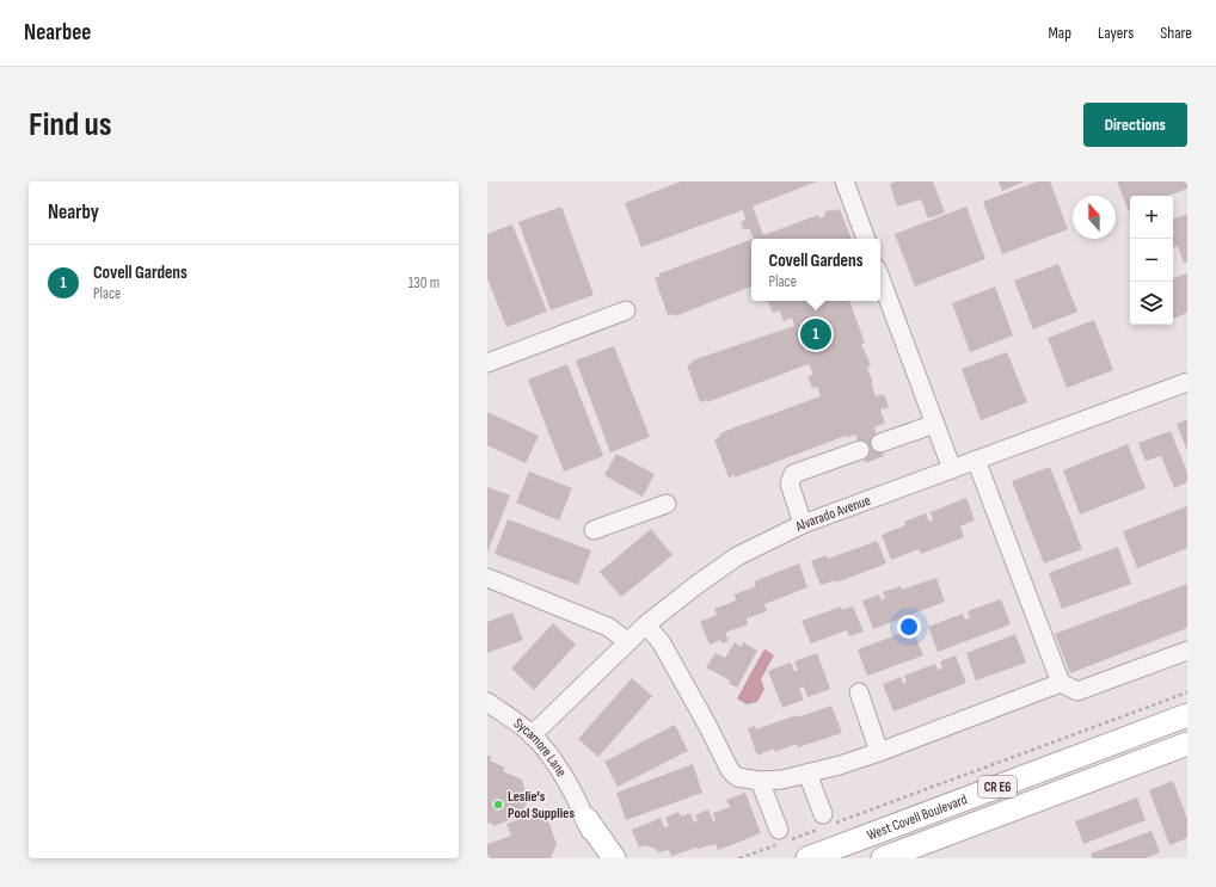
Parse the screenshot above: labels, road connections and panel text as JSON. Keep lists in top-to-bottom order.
{
  "streets": {
    "main road": ["CR E6", "West Covell Boulevard"],
    "street": ["Alvarado Avenue", "Sycamore Lane"]
  },
  "crossings": [
    ["Alvarado Avenue", "Sycamore Lane"]
  ],
  "places": ["Leslie's Pool Supplies"],
  "north": "top",
  "page": {
    "header": "Nearbee",
    "nav": ["Map", "Layers", "Share"],
    "buttons": "Directions",
    "title": "Find us",
    "heading": "Nearby",
    "map_buttons": ["+", "−"],
    "popup": ["Covell Gardens", "Place"],
    "list": [
      {
        "mark": "1",
        "name": "Covell Gardens",
        "note": "Place",
        "value": "130 m"
      }
    ],
    "pins": "1"
  }
}
